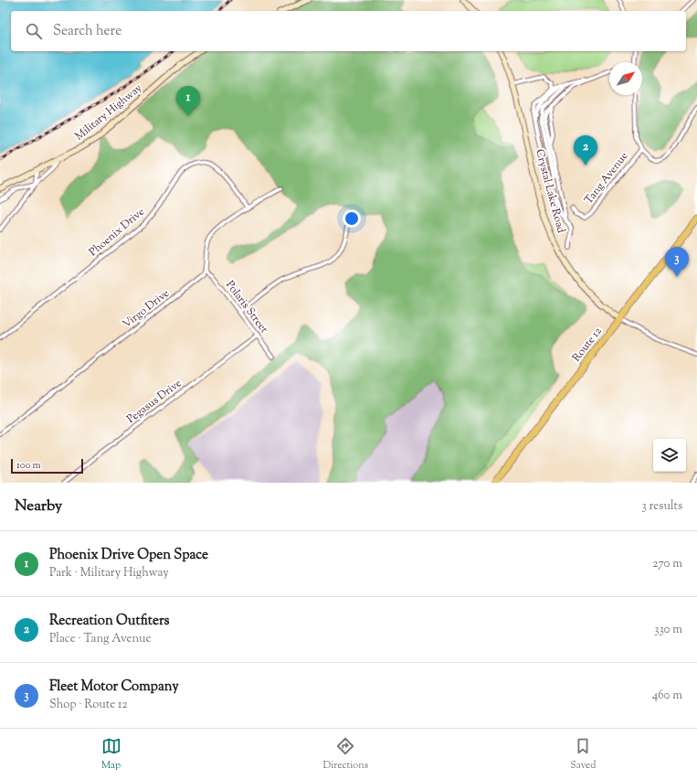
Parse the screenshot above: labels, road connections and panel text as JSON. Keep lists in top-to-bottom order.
{
  "streets": {
    "highway": ["Route 12"],
    "street": [
      "Military Highway",
      "Tang Avenue",
      "Crystal Lake Road",
      "Phoenix Drive",
      "Polaris Street",
      "Virgo Drive",
      "Pegasus Drive"
    ]
  },
  "crossings": [
    ["Crystal Lake Road", "Route 12"],
    ["Polaris Street", "Virgo Drive"],
    ["Polaris Street", "Pegasus Drive"]
  ],
  "scale_bar": "100 m",
  "north": "top right",
  "page": {
    "search": "Search here",
    "pins": ["1", "2", "3"],
    "scale": "100 m",
    "heading": ["Nearby", "3 results"],
    "list": [
      {
        "mark": "1",
        "name": "Phoenix Drive Open Space",
        "note": "Park · Military Highway",
        "value": "270 m"
      },
      {
        "mark": "2",
        "name": "Recreation Outfiters",
        "note": "Place · Tang Avenue",
        "value": "330 m"
      },
      {
        "mark": "3",
        "name": "Fleet Motor Company",
        "note": "Shop · Route 12",
        "value": "460 m"
      }
    ],
    "nav": ["Map", "Directions", "Saved"]
  }
}
